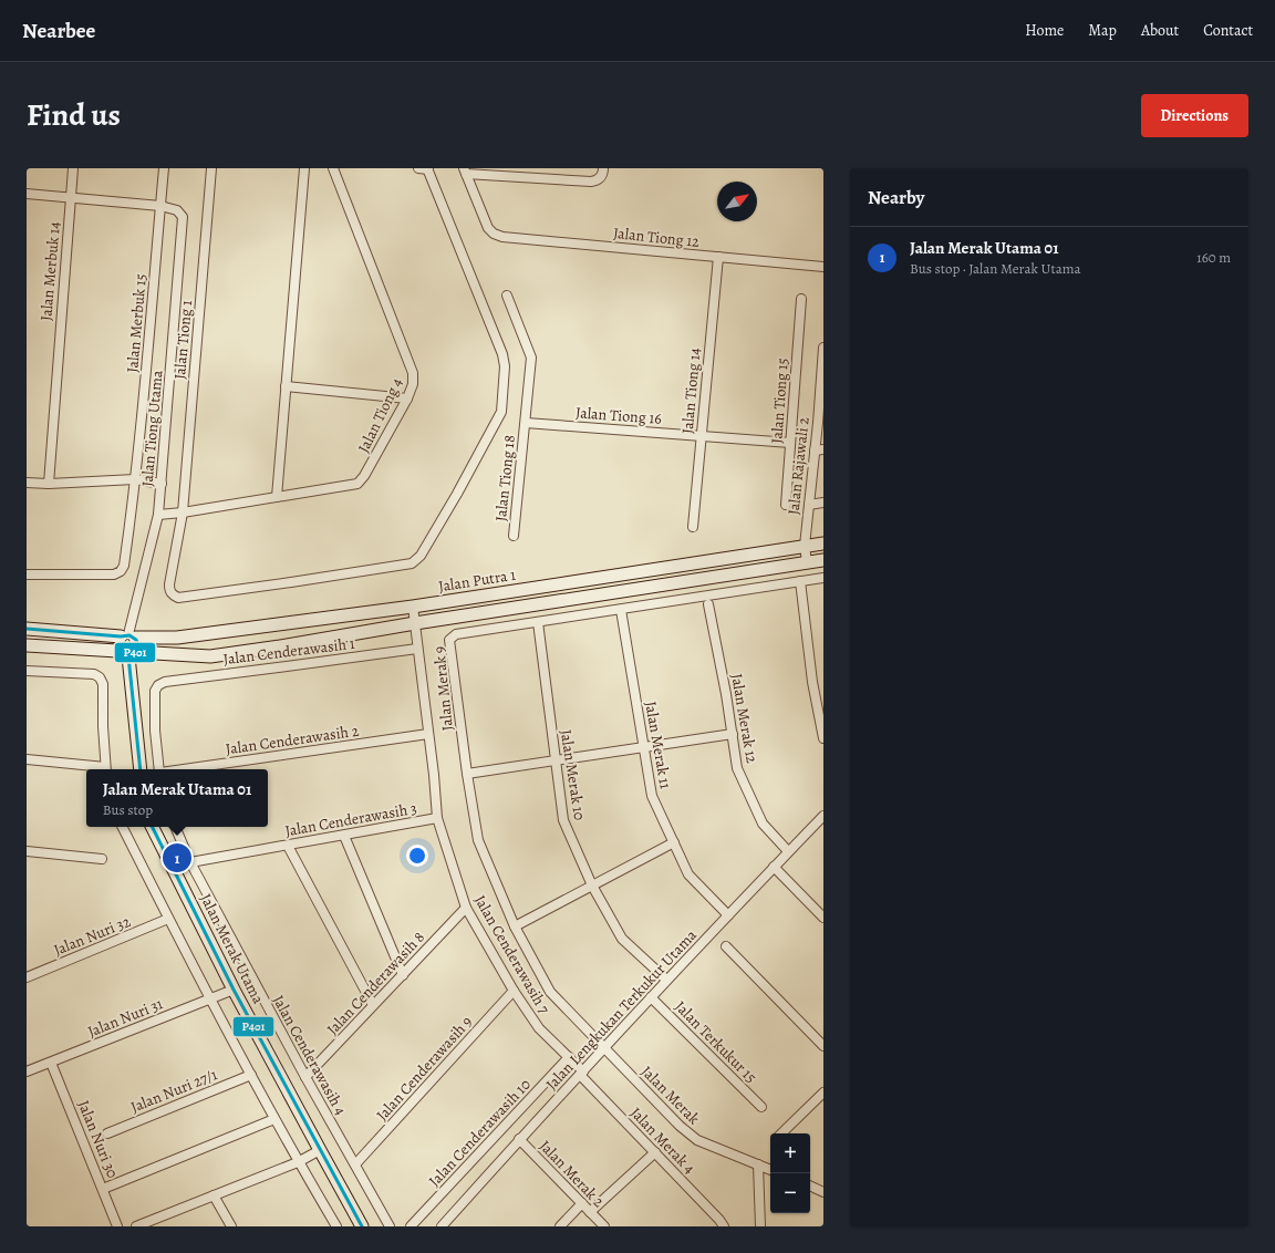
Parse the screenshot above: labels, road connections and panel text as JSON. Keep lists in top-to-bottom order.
{
  "streets": {
    "main road": ["Jalan Putra 1", "Jalan Merak Utama"],
    "street": [
      "Jalan Tiong 12",
      "Jalan Merbuk 14",
      "Jalan Merbuk 15",
      "Jalan Tiong 1",
      "Jalan Tiong 14",
      "Jalan Tiong 15",
      "Jalan Tiong 4",
      "Jalan Tiong 16",
      "Jalan Tiong Utama",
      "Jalan Rajawali 2",
      "Jalan Tiong 18",
      "Jalan Cenderawasih 1",
      "Jalan Merak 9",
      "Jalan Merak 12",
      "Jalan Cenderawasih 2",
      "Jalan Merak 11",
      "Jalan Merak 10",
      "Jalan Cenderawasih 3",
      "Jalan Nuri 32",
      "Jalan Cenderawasih 7",
      "Jalan Cenderawasih 8",
      "Jalan Lengkukan Terkukur Utama",
      "Jalan Nuri 31",
      "Jalan Terkukur 15",
      "Jalan Cenderawasih 4",
      "Jalan Cenderawasih 9",
      "Jalan Nuri 27/1",
      "Jalan Merak",
      "Jalan Cenderawasih 10",
      "Jalan Nuri 30",
      "Jalan Merak 4",
      "Jalan Merak 2"
    ]
  },
  "crossings": [
    ["Jalan Tiong 12", "Jalan Tiong 14"],
    ["Jalan Merbuk 15", "Jalan Tiong Utama"],
    ["Jalan Tiong 1", "Jalan Tiong 4"],
    ["Jalan Tiong 14", "Jalan Tiong 16"],
    ["Jalan Tiong 15", "Jalan Tiong 16"],
    ["Jalan Tiong 4", "Jalan Tiong Utama"],
    ["Jalan Tiong 16", "Jalan Tiong 18"],
    ["Jalan Tiong Utama", "Jalan Putra 1"],
    ["Jalan Rajawali 2", "Jalan Putra 1"],
    ["Jalan Putra 1", "Jalan Cenderawasih 7"],
    ["Jalan Cenderawasih 1", "Jalan Cenderawasih 7"],
    ["Jalan Merak 9", "Jalan Merak 11"],
    ["Jalan Merak 9", "Jalan Merak 10"],
    ["Jalan Merak 9", "Jalan Lengkukan Terkukur Utama"],
    ["Jalan Merak 9", "Jalan Merak"],
    ["Jalan Merak 12", "Jalan Lengkukan Terkukur Utama"],
    ["Jalan Cenderawasih 2", "Jalan Cenderawasih 7"],
    ["Jalan Merak 11", "Jalan Lengkukan Terkukur Utama"],
    ["Jalan Merak 10", "Jalan Lengkukan Terkukur Utama"],
    ["Jalan Cenderawasih 3", "Jalan Cenderawasih 7"],
    ["Jalan Cenderawasih 3", "Jalan Cenderawasih 4"],
    ["Jalan Merak Utama", "Jalan Nuri 31"],
    ["Jalan Cenderawasih 7", "Jalan Cenderawasih 8"],
    ["Jalan Cenderawasih 7", "Jalan Lengkukan Terkukur Utama"],
    ["Jalan Cenderawasih 7", "Jalan Cenderawasih 9"],
    ["Jalan Cenderawasih 7", "Jalan Cenderawasih 10"],
    ["Jalan Cenderawasih 7", "Jalan Merak 4"],
    ["Jalan Cenderawasih 8", "Jalan Cenderawasih 4"],
    ["Jalan Lengkukan Terkukur Utama", "Jalan Terkukur 15"],
    ["Jalan Lengkukan Terkukur Utama", "Jalan Merak"],
    ["Jalan Lengkukan Terkukur Utama", "Jalan Merak 4"],
    ["Jalan Lengkukan Terkukur Utama", "Jalan Merak 2"],
    ["Jalan Nuri 31", "Jalan Nuri 30"],
    ["Jalan Cenderawasih 4", "Jalan Cenderawasih 9"]
  ],
  "lines": ["transit line P401"],
  "north": "top right",
  "page": {
    "header": "Nearbee",
    "nav": [
      "Home",
      "Map",
      "About",
      "Contact"
    ],
    "title": "Find us",
    "buttons": "Directions",
    "heading": "Nearby",
    "list": [
      {
        "mark": "1",
        "name": "Jalan Merak Utama 01",
        "note": "Bus stop · Jalan Merak Utama",
        "value": "160 m"
      }
    ],
    "popup": ["Jalan Merak Utama 01", "Bus stop"],
    "pins": "1",
    "map_buttons": ["+", "−"]
  }
}
